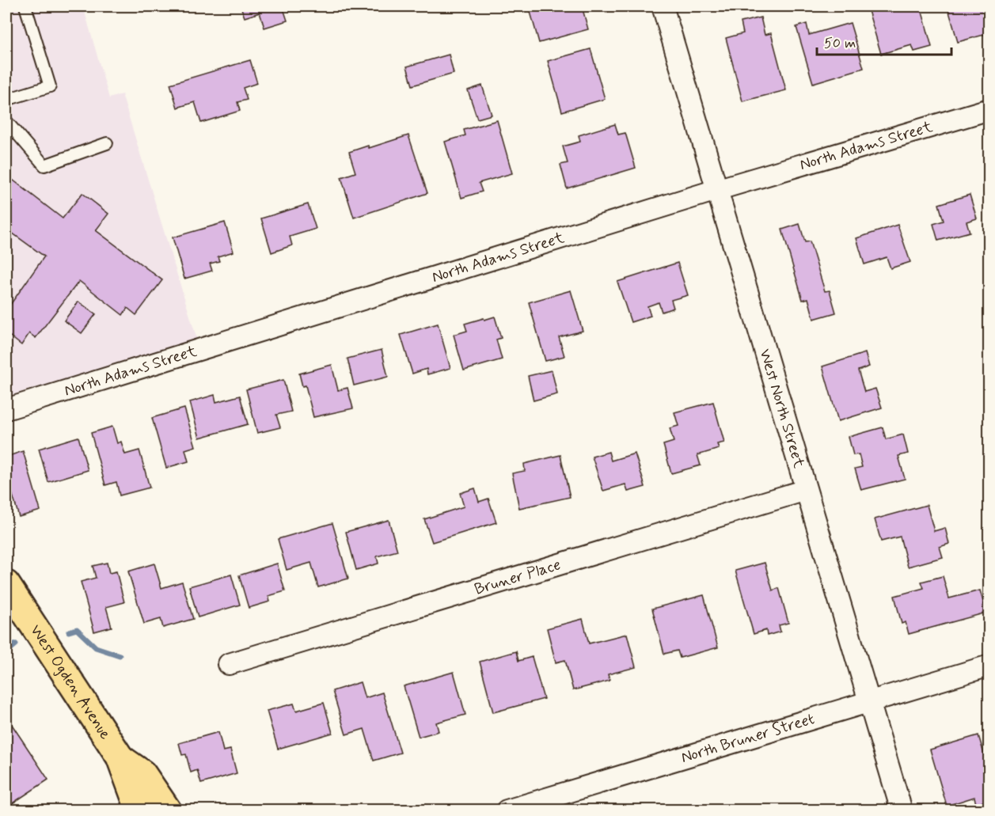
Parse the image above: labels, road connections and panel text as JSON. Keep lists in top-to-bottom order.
{
  "streets": {
    "main road": ["West Ogden Avenue"],
    "street": [
      "North Adams Street",
      "West North Street",
      "Bruner Place",
      "North Bruner Street"
    ]
  },
  "crossings": [
    ["North Adams Street", "West North Street"],
    ["West North Street", "Bruner Place"],
    ["West North Street", "North Bruner Street"]
  ],
  "scale_bar": "50 m"
}
